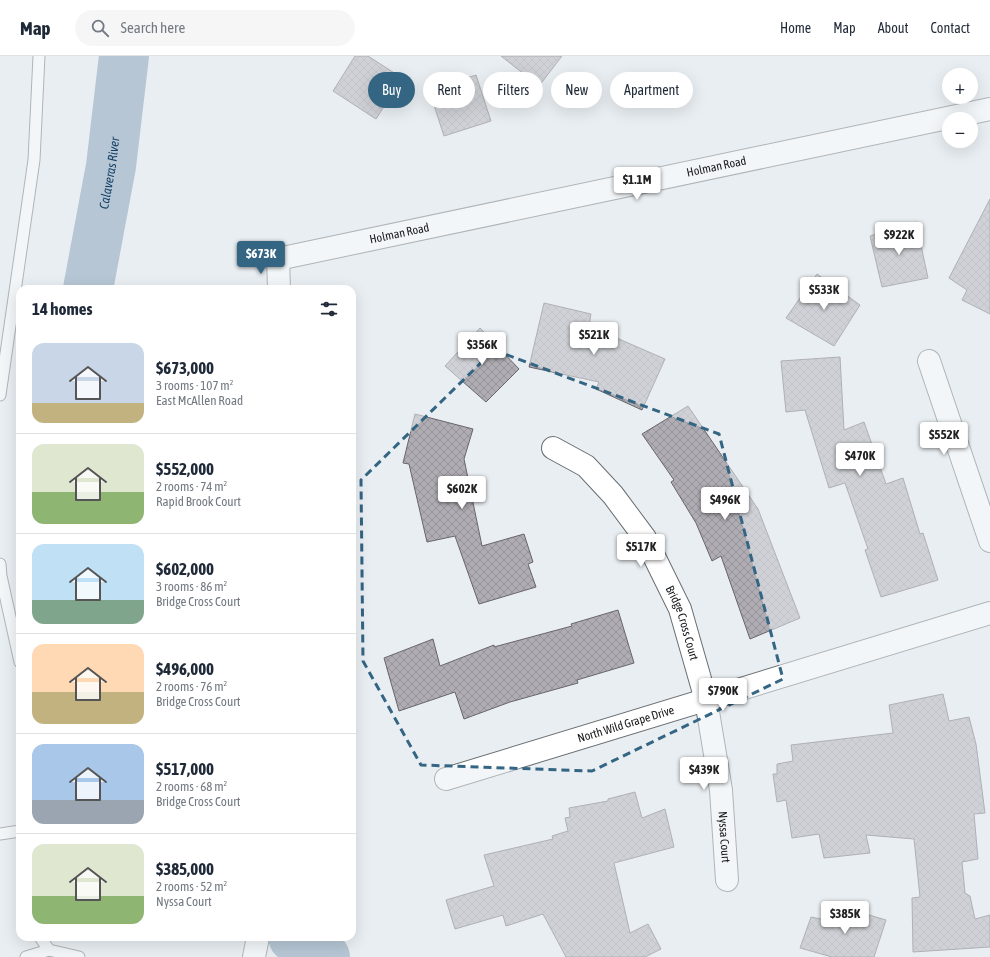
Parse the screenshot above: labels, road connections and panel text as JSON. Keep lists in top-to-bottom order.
{
  "streets": {
    "street": [
      "Holman Road",
      "Bridge Cross Court",
      "North Wild Grape Drive",
      "Nyssa Court"
    ]
  },
  "crossings": [
    ["Bridge Cross Court", "North Wild Grape Drive"],
    ["Bridge Cross Court", "Nyssa Court"],
    ["North Wild Grape Drive", "Nyssa Court"]
  ],
  "water": ["Calaveras River"],
  "page": {
    "header": "Map",
    "search": "Search here",
    "nav": [
      "Home",
      "Map",
      "About",
      "Contact"
    ],
    "map_buttons": ["+", "−"],
    "chip": [
      "Buy",
      "Rent",
      "Filters",
      "New",
      "Apartment"
    ],
    "price": [
      "$1.1M",
      "$922K",
      "$673K",
      "$533K",
      "$521K",
      "$356K",
      "$552K",
      "$470K",
      "$602K",
      "$496K",
      "$517K",
      "$790K",
      "$439K",
      "$385K"
    ],
    "heading": "14 homes",
    "list": [
      {
        "name": "$673,000",
        "note": "3 rooms · 107 m² · East McAllen Road"
      },
      {
        "name": "$552,000",
        "note": "2 rooms · 74 m² · Rapid Brook Court"
      },
      {
        "name": "$602,000",
        "note": "3 rooms · 86 m² · Bridge Cross Court"
      },
      {
        "name": "$496,000",
        "note": "2 rooms · 76 m² · Bridge Cross Court"
      },
      {
        "name": "$517,000",
        "note": "2 rooms · 68 m² · Bridge Cross Court"
      },
      {
        "name": "$385,000",
        "note": "2 rooms · 52 m² · Nyssa Court"
      }
    ]
  }
}
